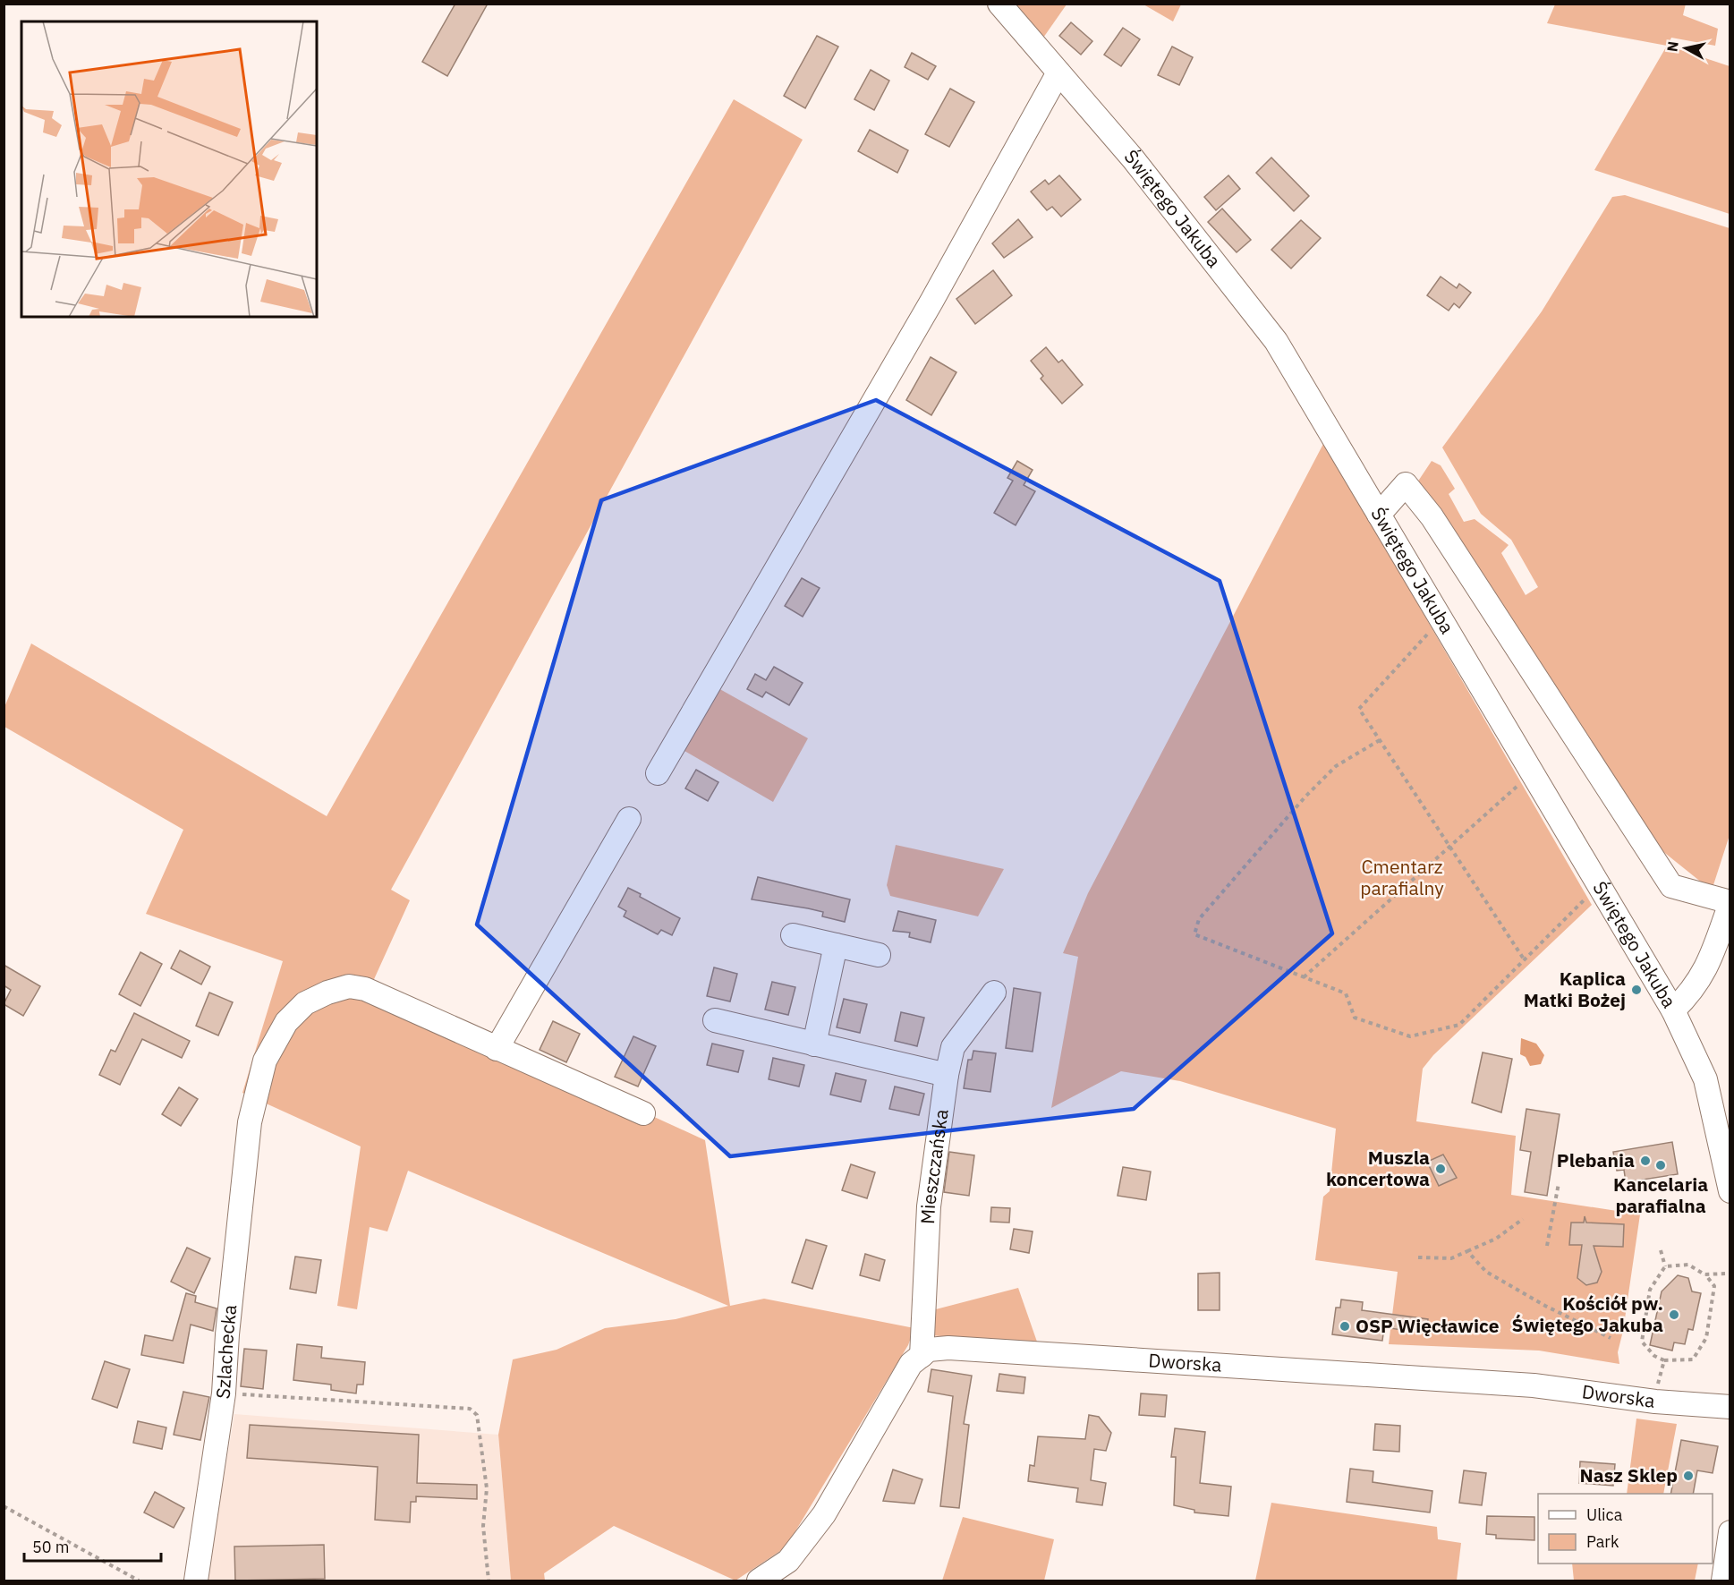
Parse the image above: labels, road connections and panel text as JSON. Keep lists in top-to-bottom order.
{
  "streets": {
    "street": [
      "Świętego Jakuba",
      "Mieszczańska",
      "Szlachecka",
      "Dworska"
    ]
  },
  "crossings": [
    ["Mieszczańska", "Dworska"]
  ],
  "parks": ["Cmentarz parafialny"],
  "places": [
    "Kaplica Matki Bożej",
    "Plebania",
    "Kancelaria parafialna",
    "Muszla koncertowa",
    "Kościół pw. Świętego Jakuba",
    "OSP Więcławice",
    "Nasz Sklep"
  ],
  "legend": ["Ulica", "Park"],
  "scale_bar": "50 m",
  "north": "left"
}
